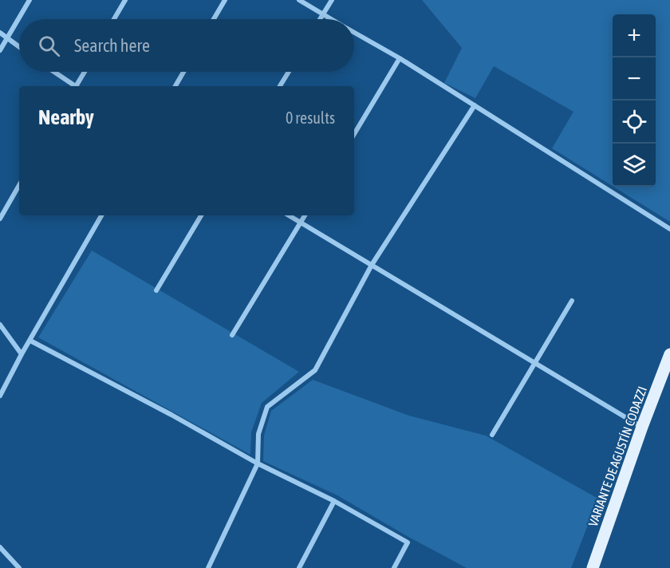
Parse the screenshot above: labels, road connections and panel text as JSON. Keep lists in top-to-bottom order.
{
  "streets": {
    "main road": ["VARIANTE DE AGUSTÍN CODAZZI"]
  },
  "page": {
    "map_buttons": ["+", "−"],
    "search": "Search here",
    "heading": ["Nearby", "0 results"]
  }
}
